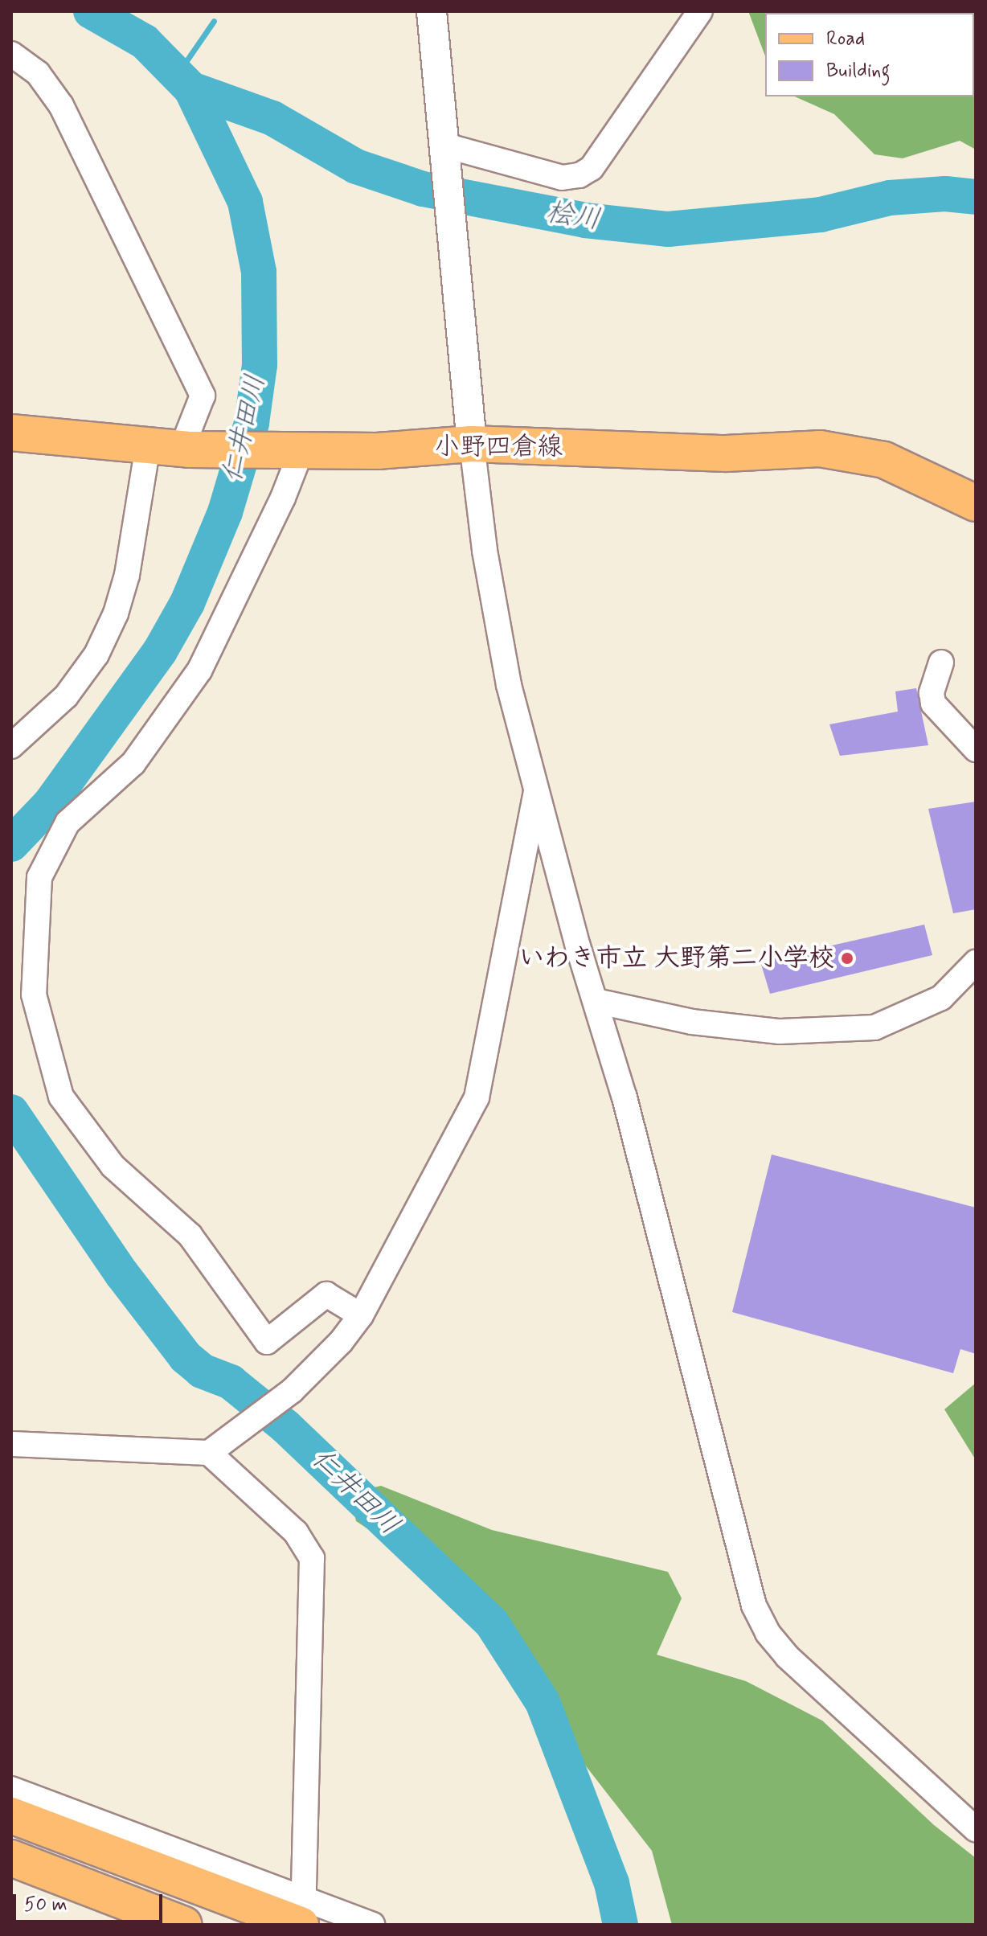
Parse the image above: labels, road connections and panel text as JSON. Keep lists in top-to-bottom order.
{
  "streets": {
    "main road": ["小野四倉線"]
  },
  "water": ["桧川", "仁井田川"],
  "places": ["いわき市立 大野第二小学校"],
  "legend": ["Road", "Building"],
  "scale_bar": "50 m"
}
